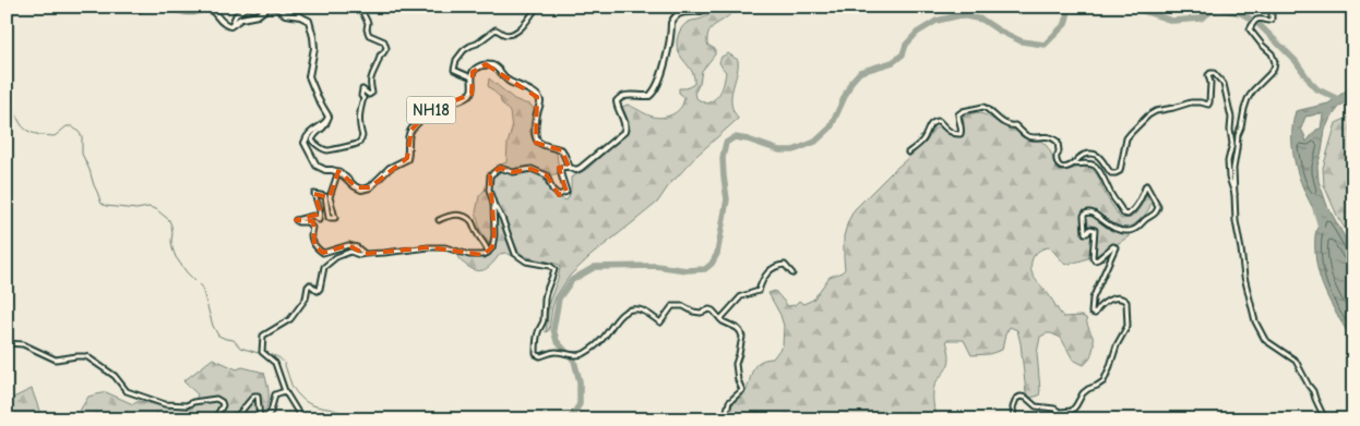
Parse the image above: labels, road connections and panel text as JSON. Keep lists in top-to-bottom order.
{
  "streets": {
    "main road": ["NH18"]
  }
}
